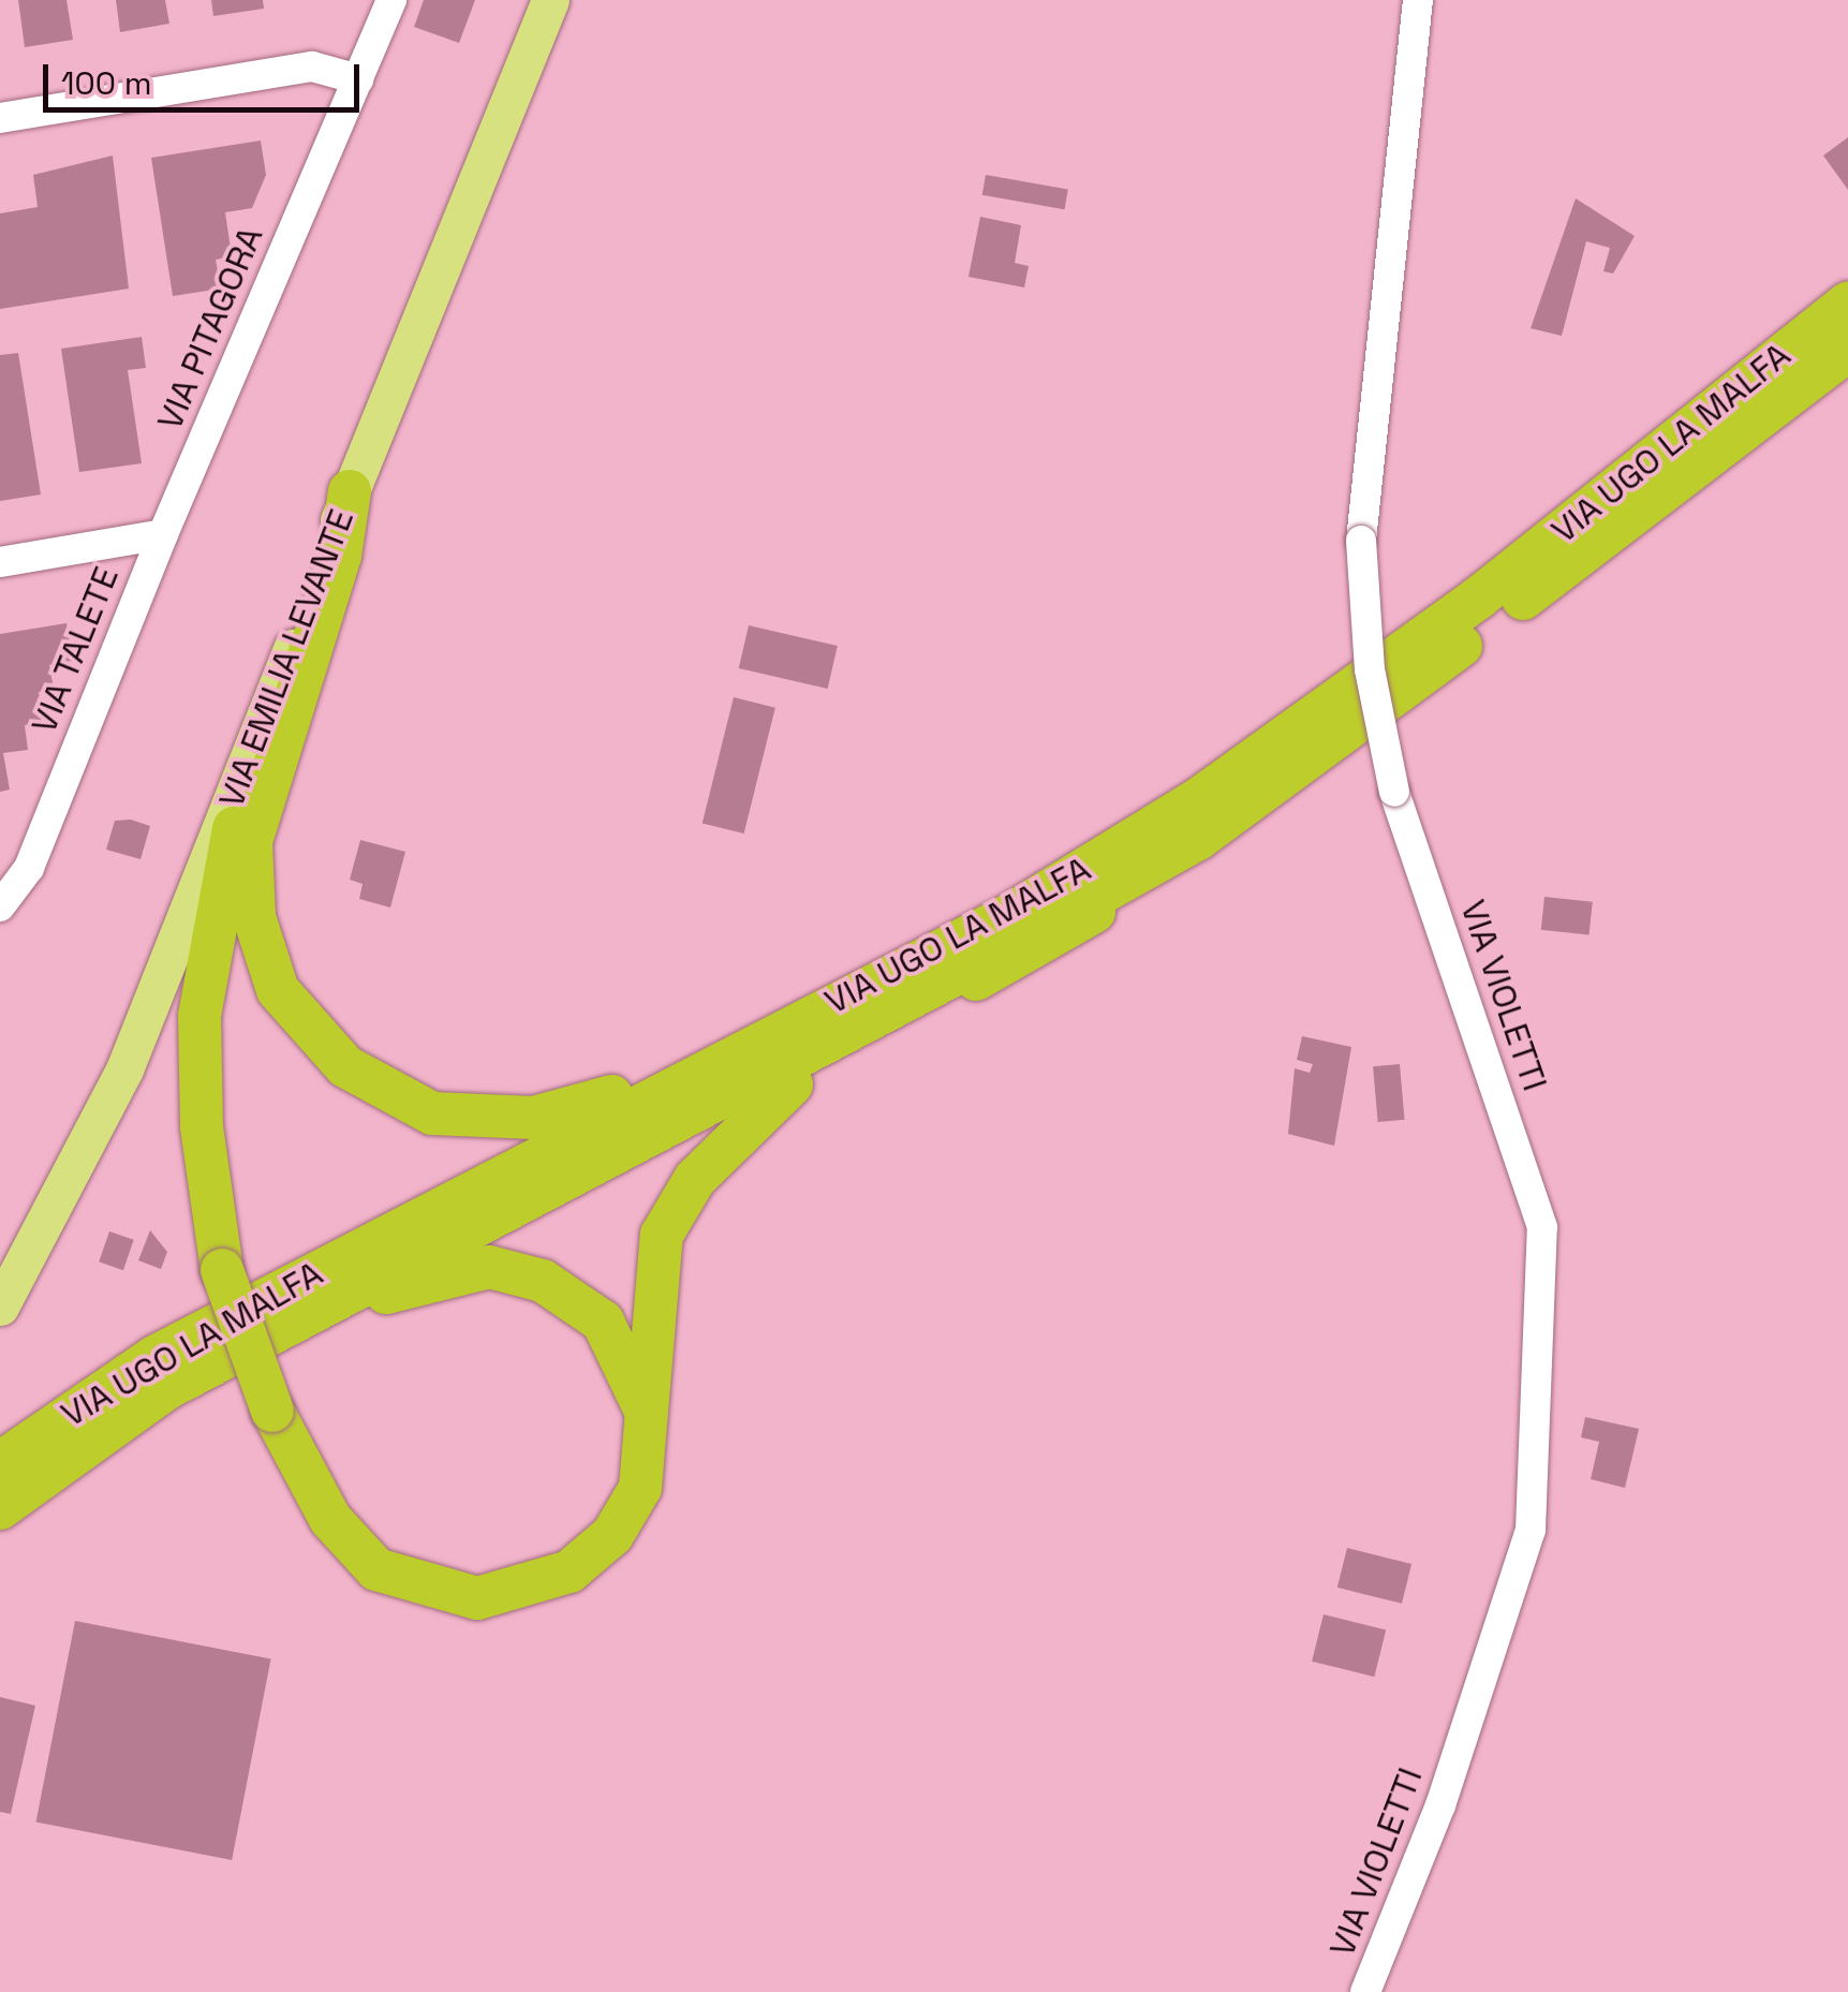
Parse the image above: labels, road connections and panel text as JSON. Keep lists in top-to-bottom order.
{
  "streets": {
    "highway": ["VIA UGO LA MALFA"],
    "main road": ["VIA EMILIA LEVANTE"],
    "street": ["VIA PITAGORA", "VIA TALETE", "VIA VIOLETTI"]
  },
  "crossings": [
    ["VIA PITAGORA", "VIA TALETE"]
  ],
  "scale_bar": "100 m"
}
